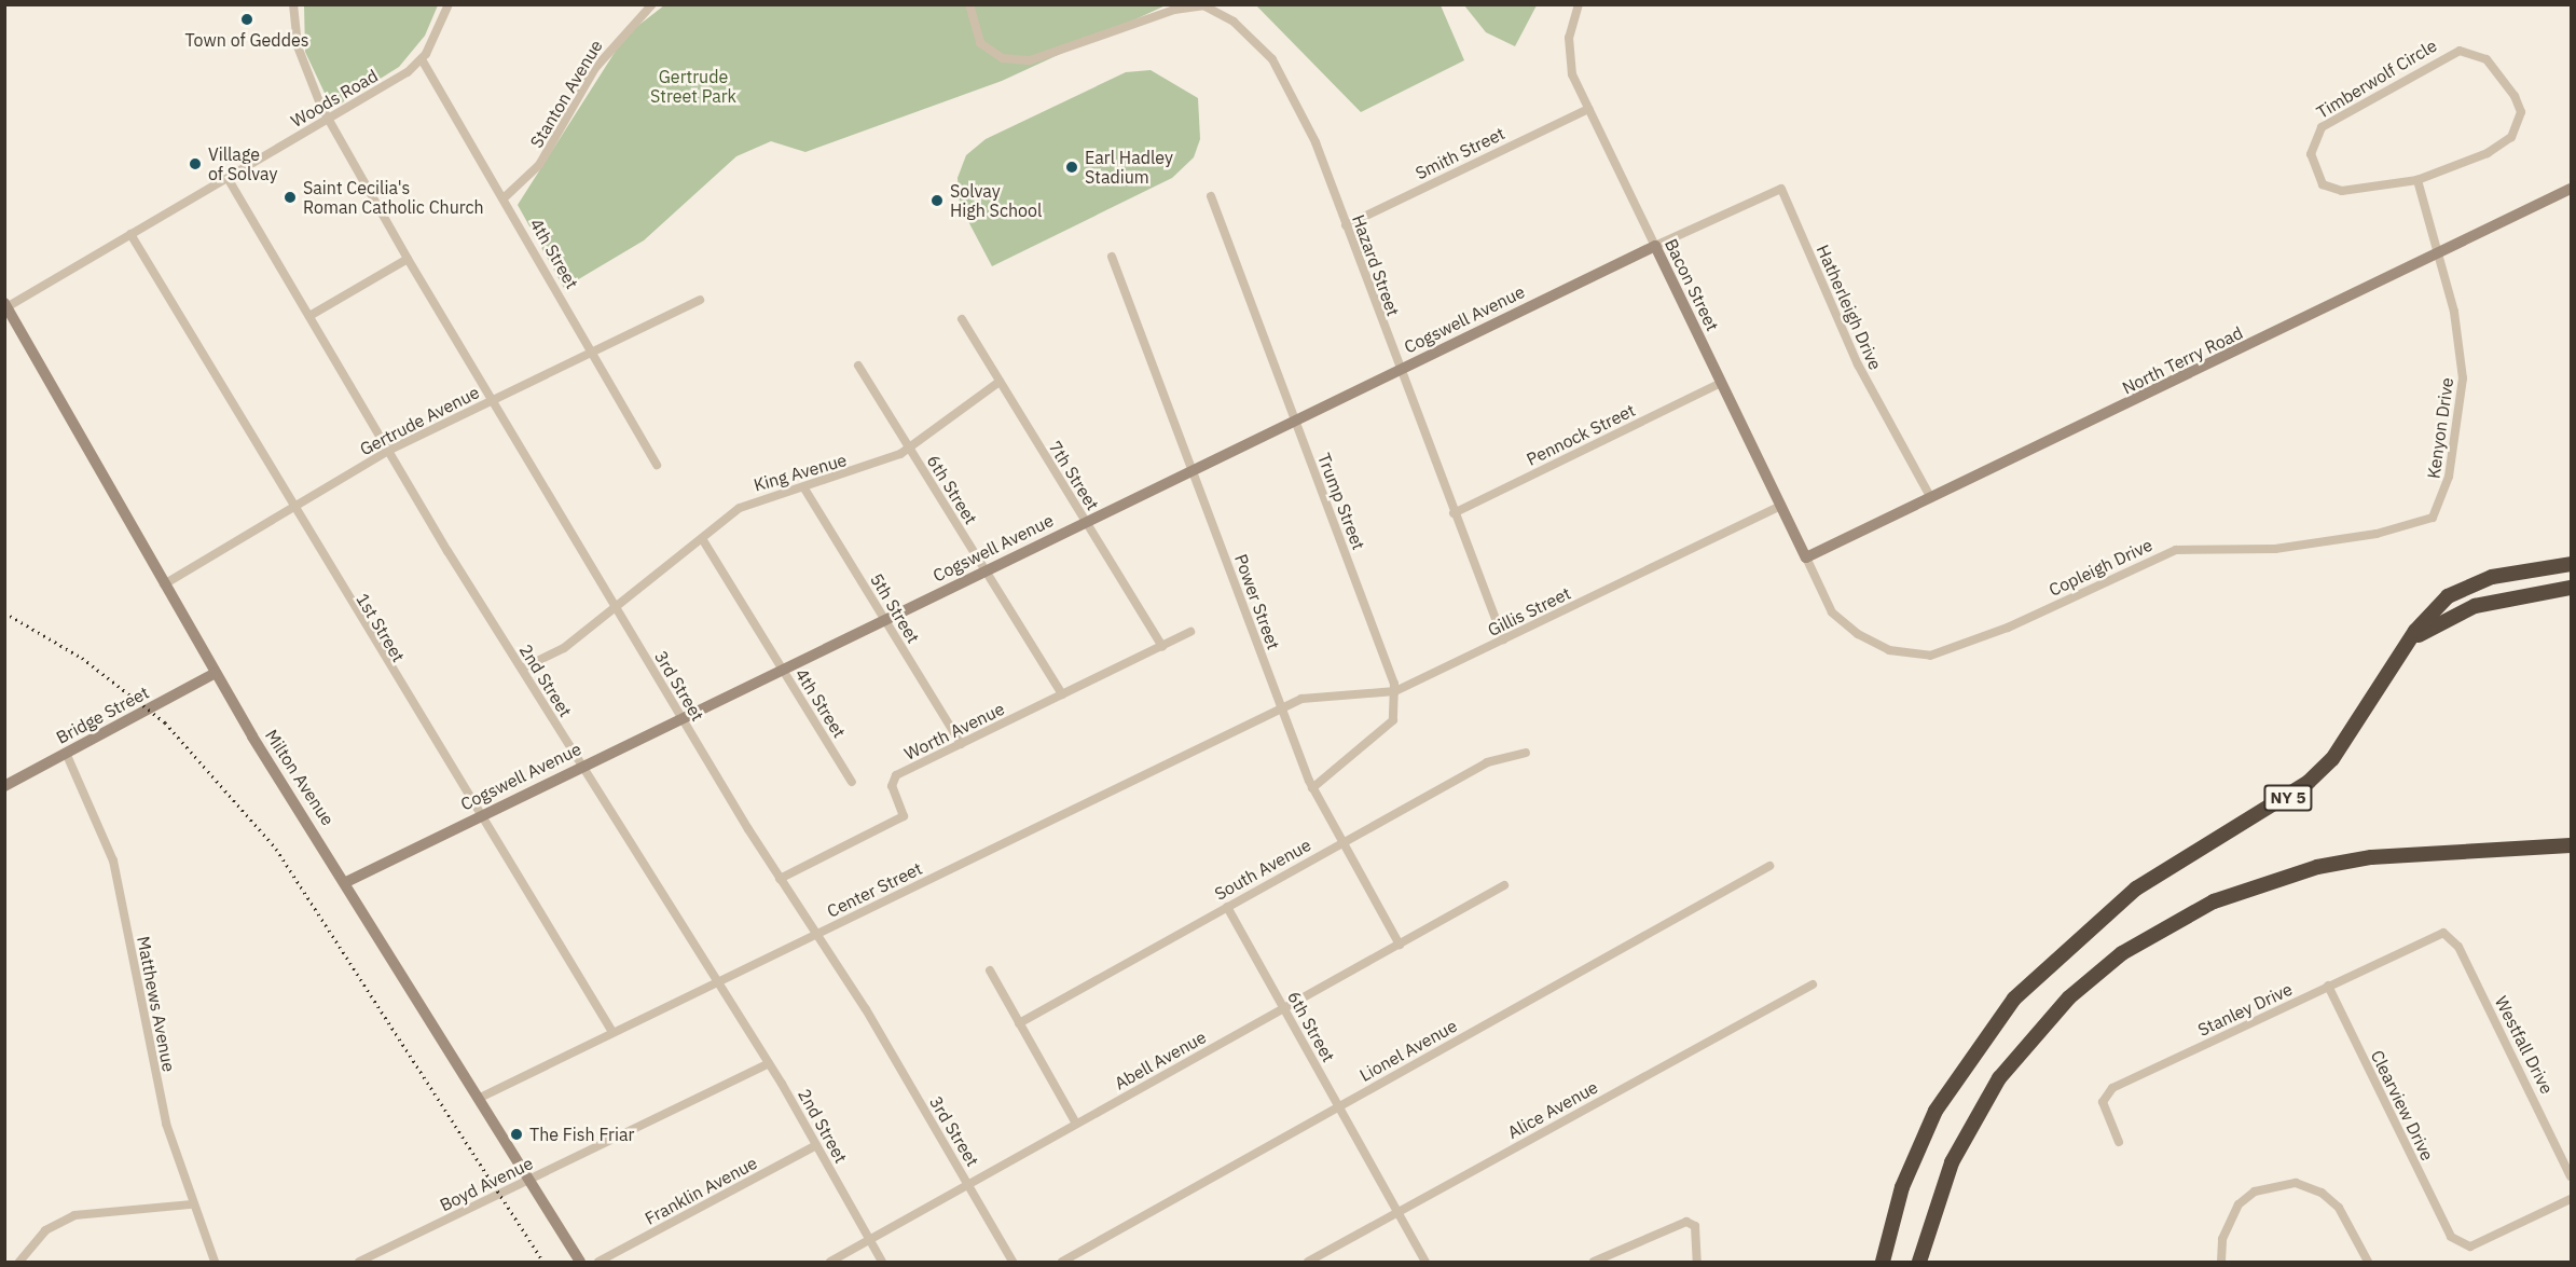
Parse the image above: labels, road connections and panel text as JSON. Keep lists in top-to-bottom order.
{
  "streets": {
    "highway": ["NY 5"],
    "street": [
      "Timberwolf Circle",
      "Stanton Avenue",
      "Woods Road",
      "Smith Street",
      "4th Street",
      "Hazard Street",
      "Bacon Street",
      "Hatherleigh Drive",
      "Cogswell Avenue",
      "North Terry Road",
      "Gertrude Avenue",
      "Kenyon Drive",
      "Pennock Street",
      "King Avenue",
      "7th Street",
      "6th Street",
      "Trump Street",
      "Copleigh Drive",
      "Power Street",
      "5th Street",
      "Gillis Street",
      "1st Street",
      "2nd Street",
      "3rd Street",
      "Bridge Street",
      "Worth Avenue",
      "Milton Avenue",
      "South Avenue",
      "Center Street",
      "Matthews Avenue",
      "Stanley Drive",
      "Westfall Drive",
      "Lionel Avenue",
      "Abell Avenue",
      "Clearview Drive",
      "Alice Avenue",
      "Boyd Avenue",
      "Franklin Avenue"
    ]
  },
  "crossings": [
    ["Stanton Avenue", "4th Street"],
    ["Woods Road", "4th Street"],
    ["Woods Road", "1st Street"],
    ["Woods Road", "2nd Street"],
    ["Woods Road", "3rd Street"],
    ["Woods Road", "Milton Avenue"],
    ["Smith Street", "Hazard Street"],
    ["Smith Street", "Bacon Street"],
    ["4th Street", "Cogswell Avenue"],
    ["4th Street", "Gertrude Avenue"],
    ["4th Street", "King Avenue"],
    ["Hazard Street", "Cogswell Avenue"],
    ["Hazard Street", "Pennock Street"],
    ["Hazard Street", "Gillis Street"],
    ["Bacon Street", "Hatherleigh Drive"],
    ["Bacon Street", "Cogswell Avenue"],
    ["Bacon Street", "North Terry Road"],
    ["Bacon Street", "Pennock Street"],
    ["Bacon Street", "Copleigh Drive"],
    ["Bacon Street", "Gillis Street"],
    ["Hatherleigh Drive", "Cogswell Avenue"],
    ["Hatherleigh Drive", "North Terry Road"],
    ["Cogswell Avenue", "7th Street"],
    ["Cogswell Avenue", "6th Street"],
    ["Cogswell Avenue", "Trump Street"],
    ["Cogswell Avenue", "Power Street"],
    ["Cogswell Avenue", "5th Street"],
    ["Cogswell Avenue", "1st Street"],
    ["Cogswell Avenue", "2nd Street"],
    ["Cogswell Avenue", "3rd Street"],
    ["Cogswell Avenue", "Milton Avenue"],
    ["North Terry Road", "Kenyon Drive"],
    ["North Terry Road", "Copleigh Drive"],
    ["Gertrude Avenue", "1st Street"],
    ["Gertrude Avenue", "2nd Street"],
    ["Gertrude Avenue", "3rd Street"],
    ["Gertrude Avenue", "Milton Avenue"],
    ["Kenyon Drive", "Copleigh Drive"],
    ["King Avenue", "7th Street"],
    ["King Avenue", "6th Street"],
    ["King Avenue", "5th Street"],
    ["King Avenue", "2nd Street"],
    ["King Avenue", "3rd Street"],
    ["7th Street", "Worth Avenue"],
    ["6th Street", "Worth Avenue"],
    ["6th Street", "South Avenue"],
    ["6th Street", "Lionel Avenue"],
    ["6th Street", "Abell Avenue"],
    ["6th Street", "Alice Avenue"],
    ["Trump Street", "Power Street"],
    ["Trump Street", "Gillis Street"],
    ["Power Street", "Gillis Street"],
    ["Power Street", "South Avenue"],
    ["Power Street", "Center Street"],
    ["Power Street", "Abell Avenue"],
    ["5th Street", "Worth Avenue"],
    ["Gillis Street", "Center Street"],
    ["1st Street", "Center Street"],
    ["2nd Street", "Center Street"],
    ["2nd Street", "Abell Avenue"],
    ["2nd Street", "Boyd Avenue"],
    ["2nd Street", "Franklin Avenue"],
    ["3rd Street", "Worth Avenue"],
    ["3rd Street", "Center Street"],
    ["3rd Street", "Abell Avenue"],
    ["Bridge Street", "Milton Avenue"],
    ["Bridge Street", "Matthews Avenue"],
    ["Milton Avenue", "Center Street"],
    ["Milton Avenue", "Boyd Avenue"],
    ["Stanley Drive", "Westfall Drive"],
    ["Stanley Drive", "Clearview Drive"]
  ],
  "parks": ["Gertrude Street Park"],
  "places": [
    "Town of Geddes",
    "Village of Solvay",
    "Earl Hadley Stadium",
    "Saint Cecilia's Roman Catholic Church",
    "Solvay High School",
    "The Fish Friar"
  ]
}
